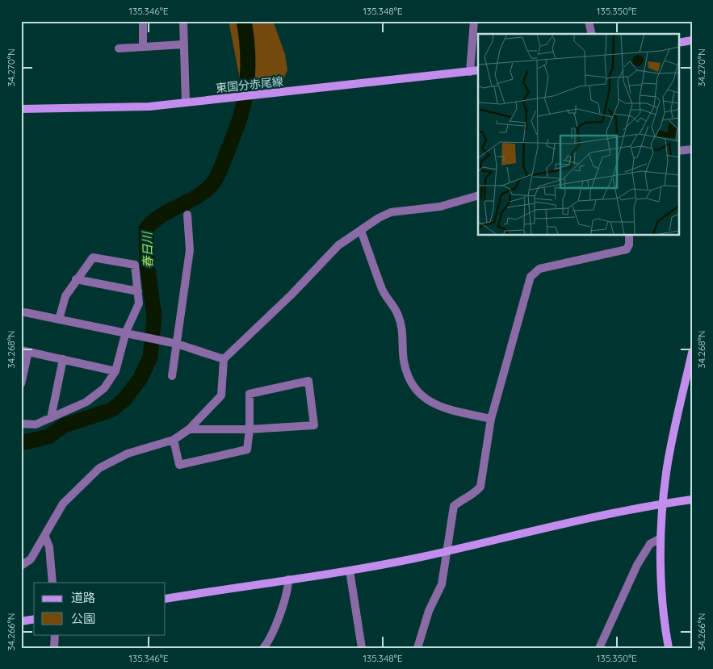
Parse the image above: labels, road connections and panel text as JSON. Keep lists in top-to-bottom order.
{
  "streets": {
    "street": ["東国分赤尾線"]
  },
  "water": ["春日川"],
  "legend": ["道路", "公園"],
  "coordinates": [
    "135.346°E",
    "135.348°E",
    "135.350°E",
    "34.270°N",
    "34.268°N",
    "34.266°N"
  ]
}
